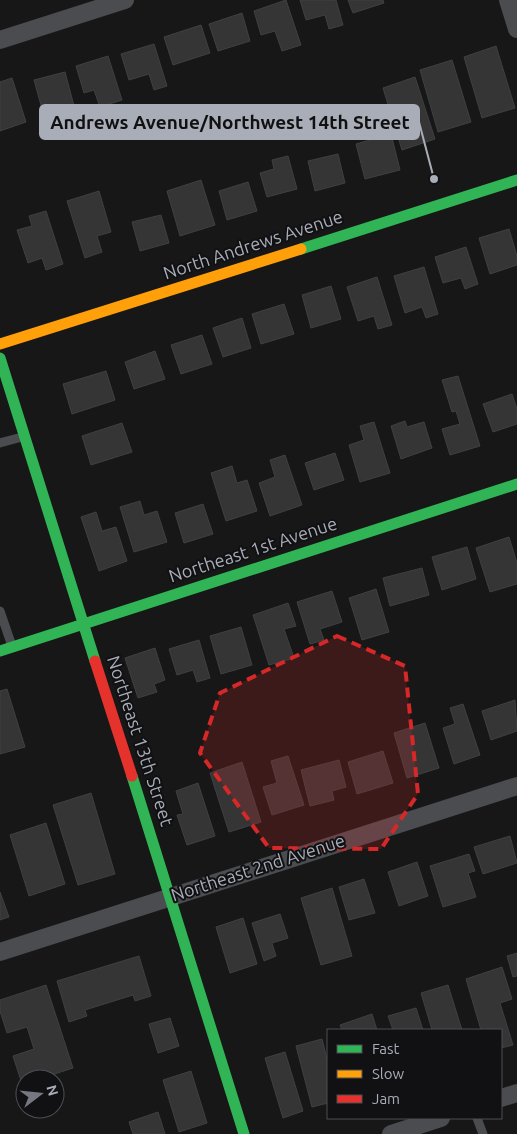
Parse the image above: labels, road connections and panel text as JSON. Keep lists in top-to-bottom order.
{
  "streets": {
    "street": [
      "North Andrews Avenue",
      "Northeast 1st Avenue",
      "Northeast 13th Street",
      "Northeast 2nd Avenue"
    ]
  },
  "crossings": [
    ["Northeast 1st Avenue", "Northeast 13th Street"],
    ["Northeast 13th Street", "Northeast 2nd Avenue"]
  ],
  "places": ["Andrews Avenue/Northwest 14th Street"],
  "legend": ["Fast", "Slow", "Jam"],
  "north": "right"
}
